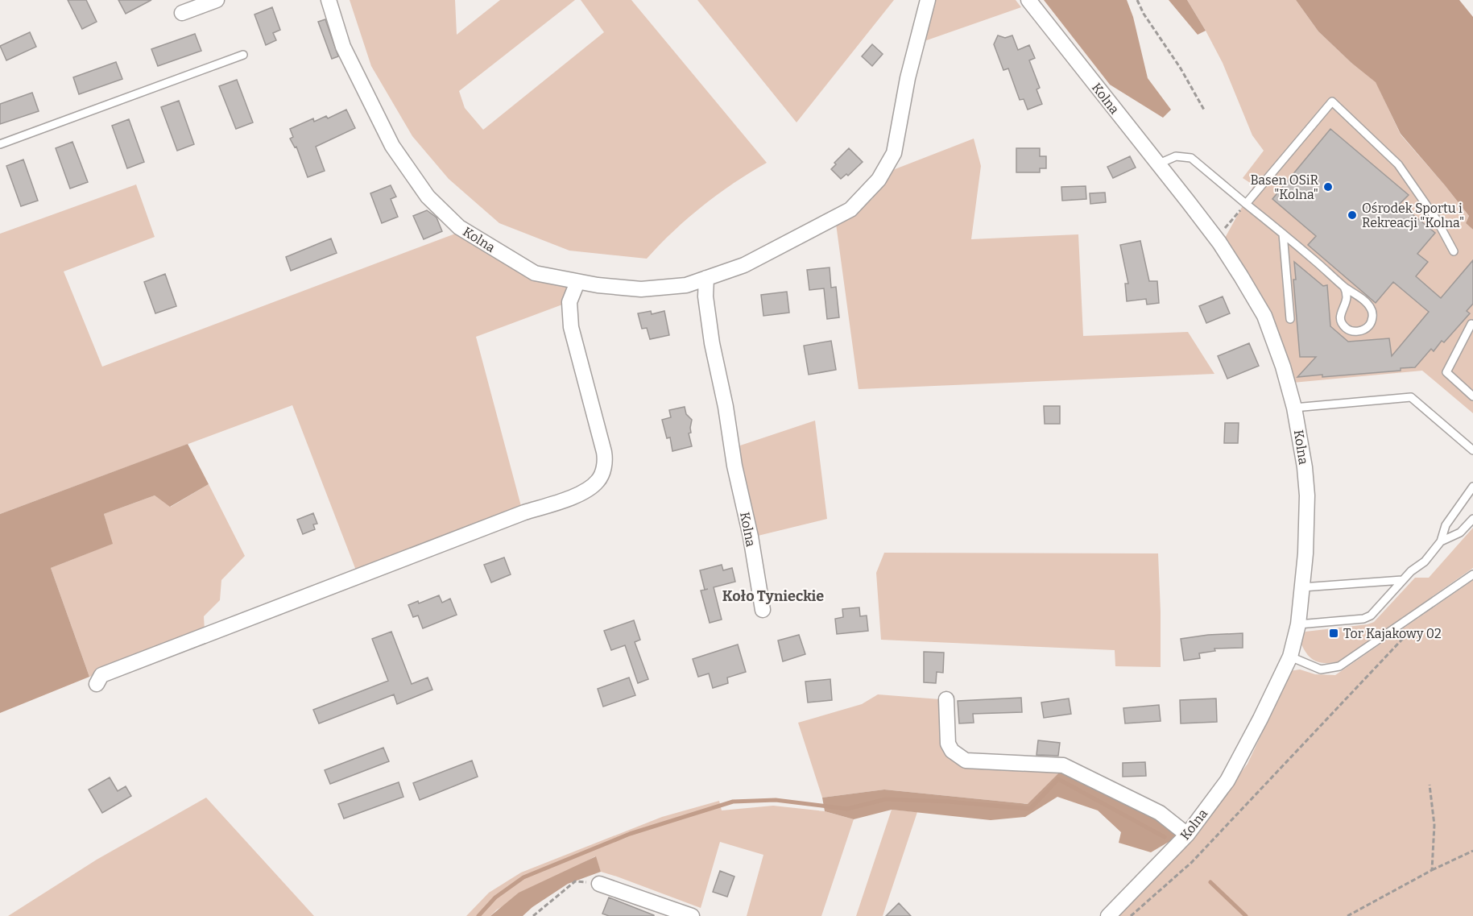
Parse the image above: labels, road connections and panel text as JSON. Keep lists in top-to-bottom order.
{
  "streets": {
    "street": ["Kolna"]
  },
  "districts": ["Koło Tynieckie"],
  "places": {
    "other": ["Basen OSiR \"Kolna\"", "Ośrodek Sportu i Rekreacji \"Kolna\""],
    "transit": ["Tor Kajakowy 02"]
  }
}
